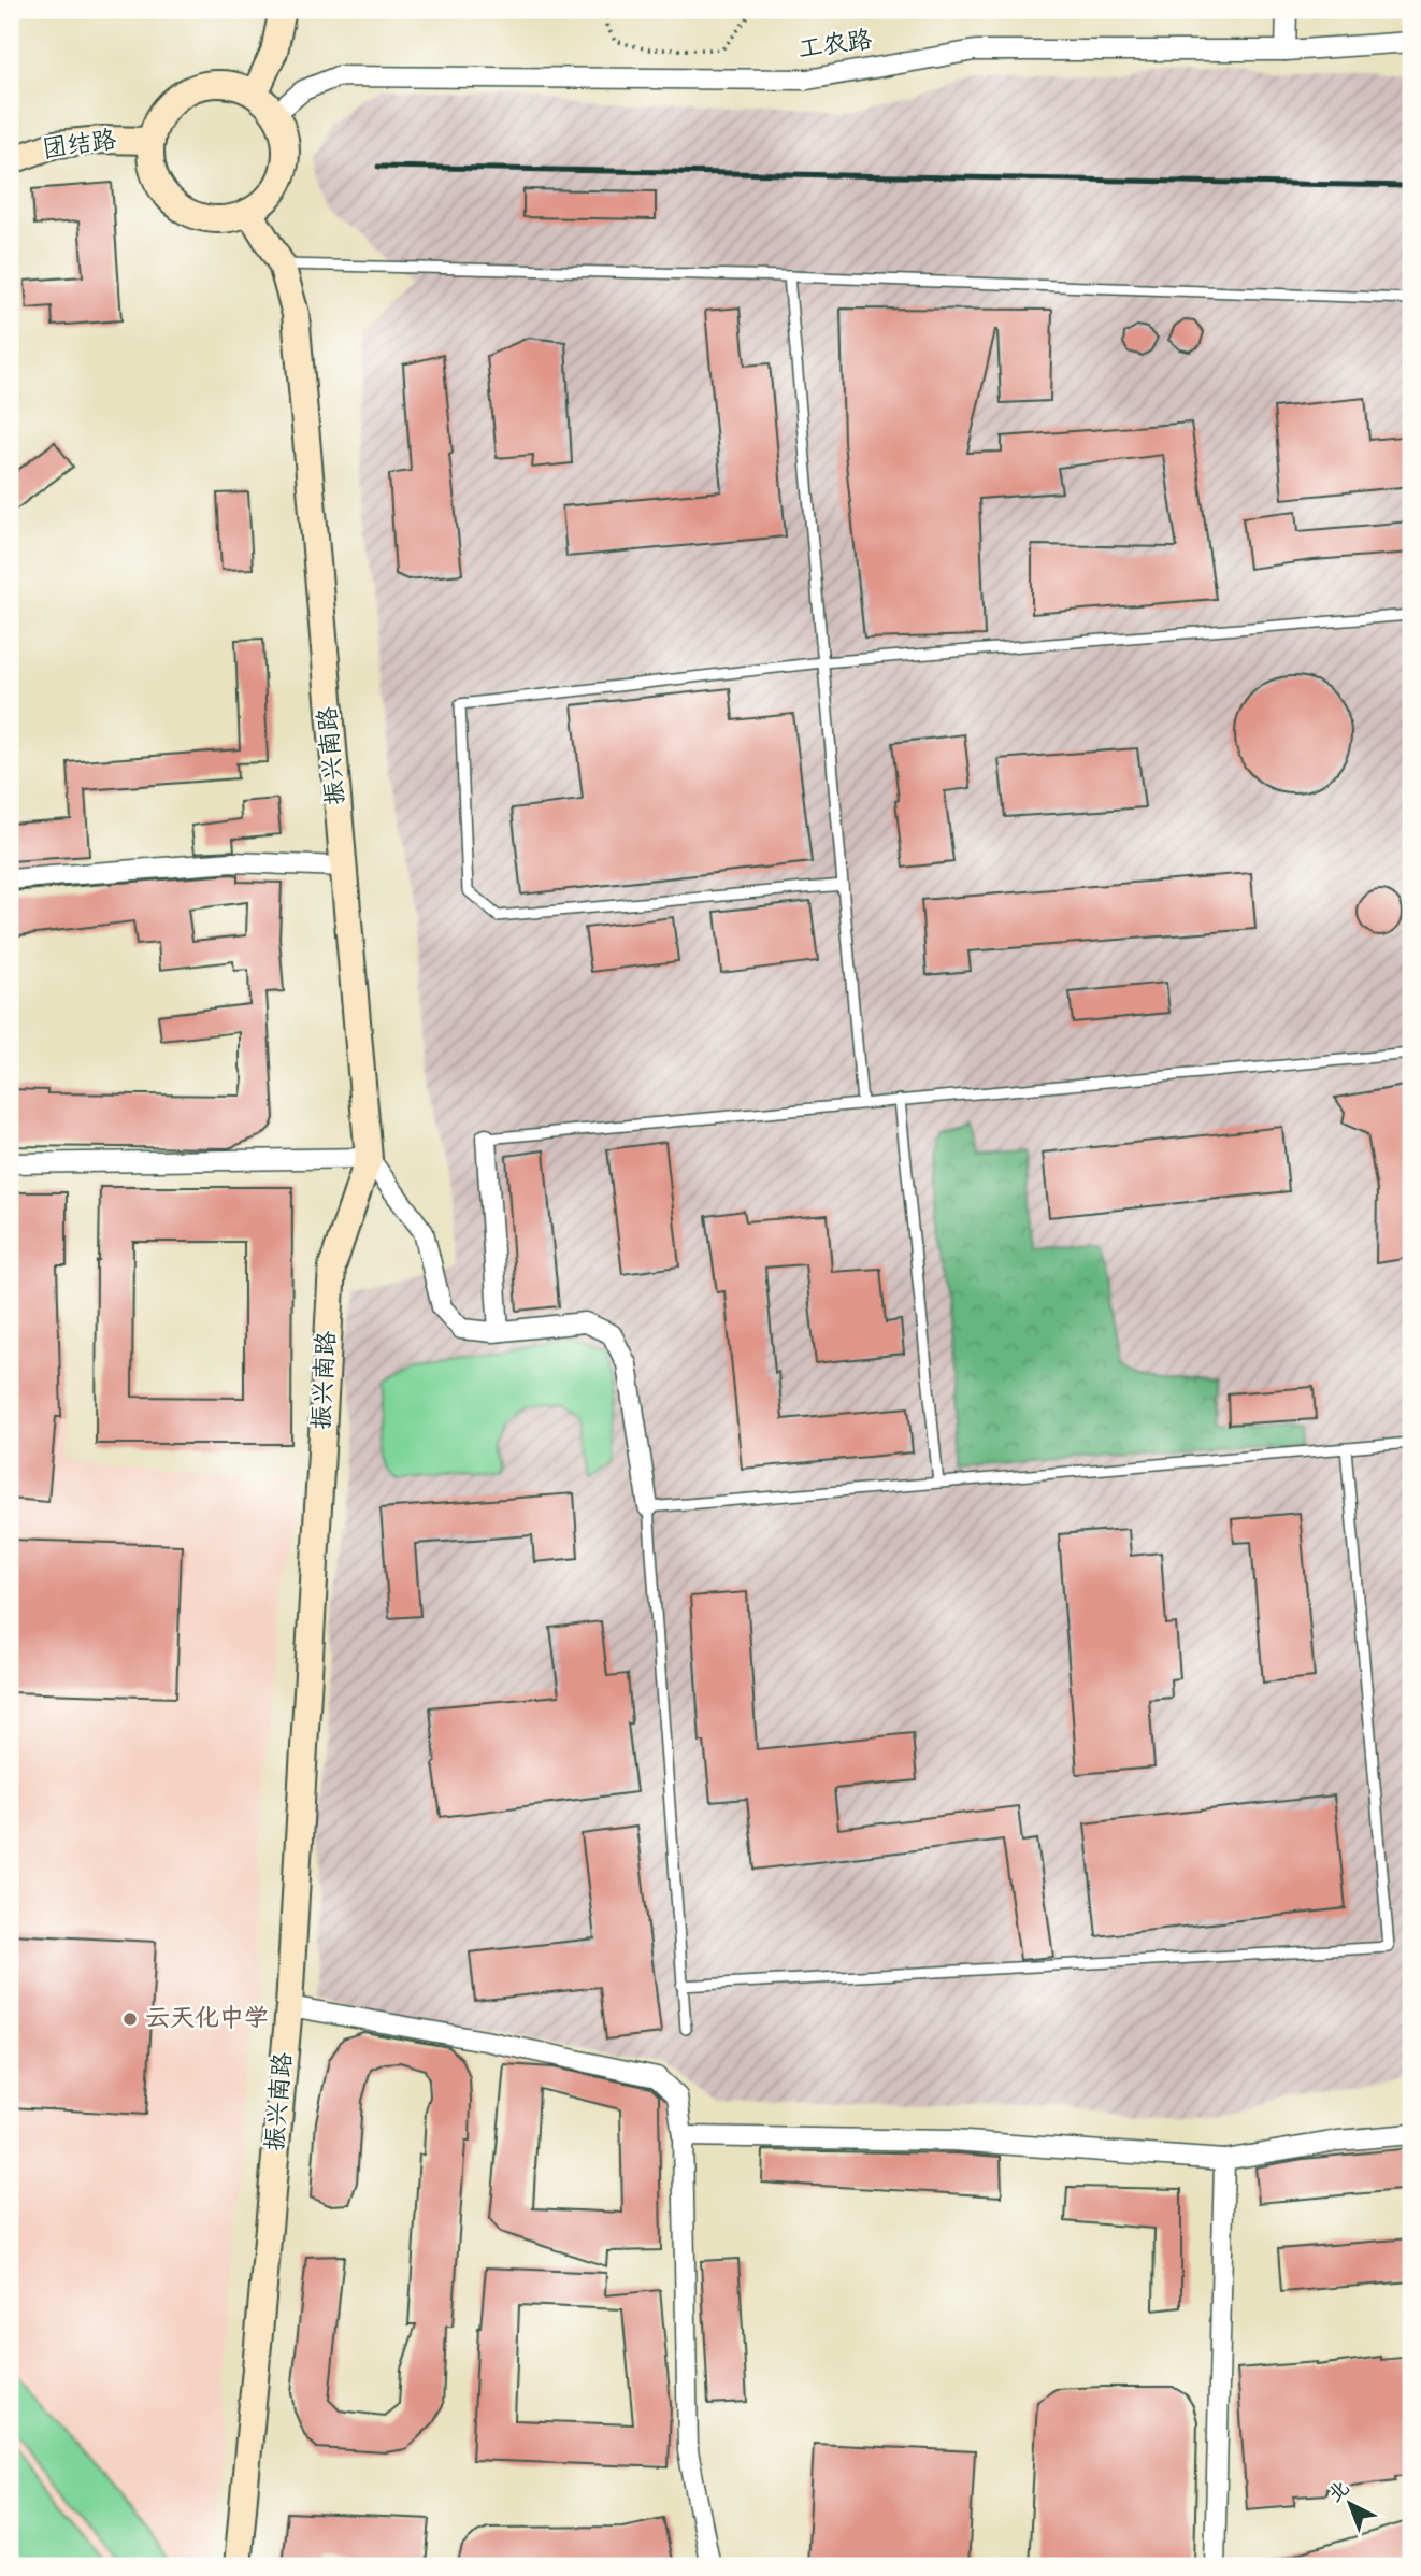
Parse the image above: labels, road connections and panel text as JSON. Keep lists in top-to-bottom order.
{
  "streets": {
    "main road": ["团结路", "振兴南路"],
    "street": ["工农路"]
  },
  "crossings": [
    ["工农路", "团结路"],
    ["工农路", "振兴南路"],
    ["团结路", "振兴南路"]
  ],
  "places": ["云天化中学"],
  "north": "top left"
}
